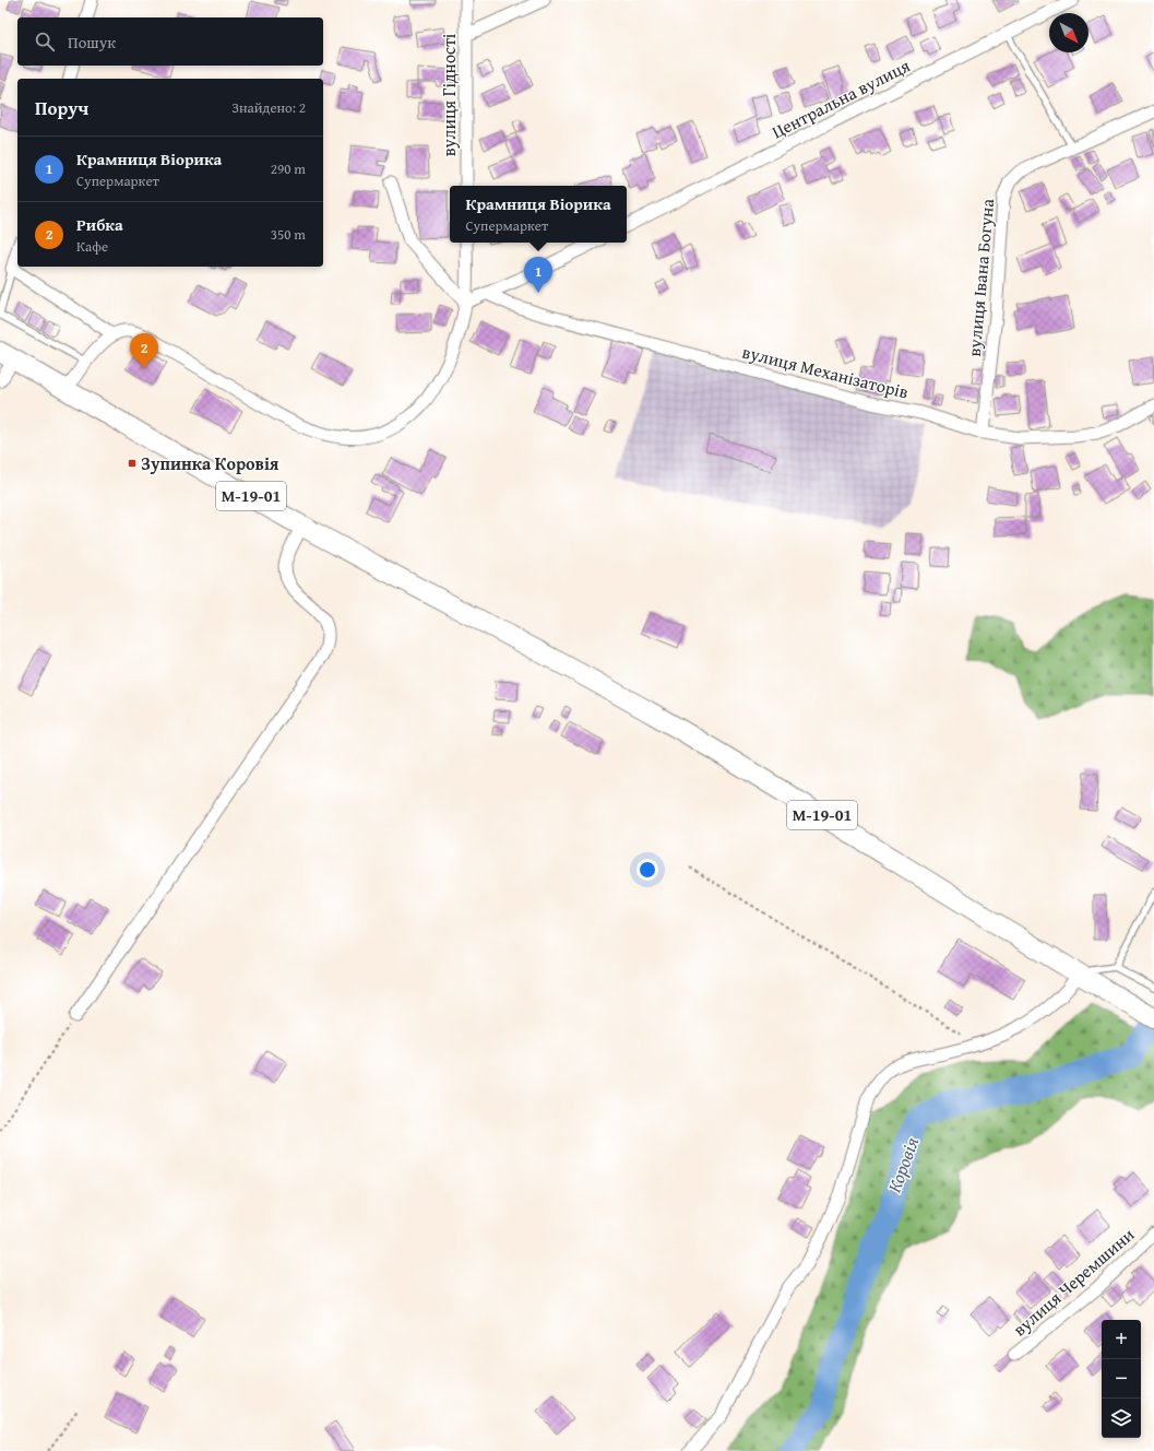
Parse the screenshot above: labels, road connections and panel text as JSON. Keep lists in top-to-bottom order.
{
  "streets": {
    "main road": ["М-19-01"],
    "street": [
      "вулиця Гідності",
      "Центральна вулиця",
      "вулиця Івана Богуна",
      "вулиця Механізаторів",
      "вулиця Черемшини"
    ]
  },
  "crossings": [
    ["вулиця Івана Богуна", "вулиця Механізаторів"]
  ],
  "water": ["Коровія"],
  "places": {
    "transit": ["Зупинка Коровія"]
  },
  "north": "bottom right",
  "page": {
    "search": "Пошук",
    "heading": ["Поруч", "Знайдено: 2"],
    "list": [
      {
        "mark": "1",
        "name": "Крамниця Віорика",
        "note": "Супермаркет",
        "value": "290 m"
      },
      {
        "mark": "2",
        "name": "Рибка",
        "note": "Кафе",
        "value": "350 m"
      }
    ],
    "popup": ["Крамниця Віорика", "Супермаркет"],
    "pins": ["1", "2"],
    "map_buttons": ["+", "−"]
  }
}
